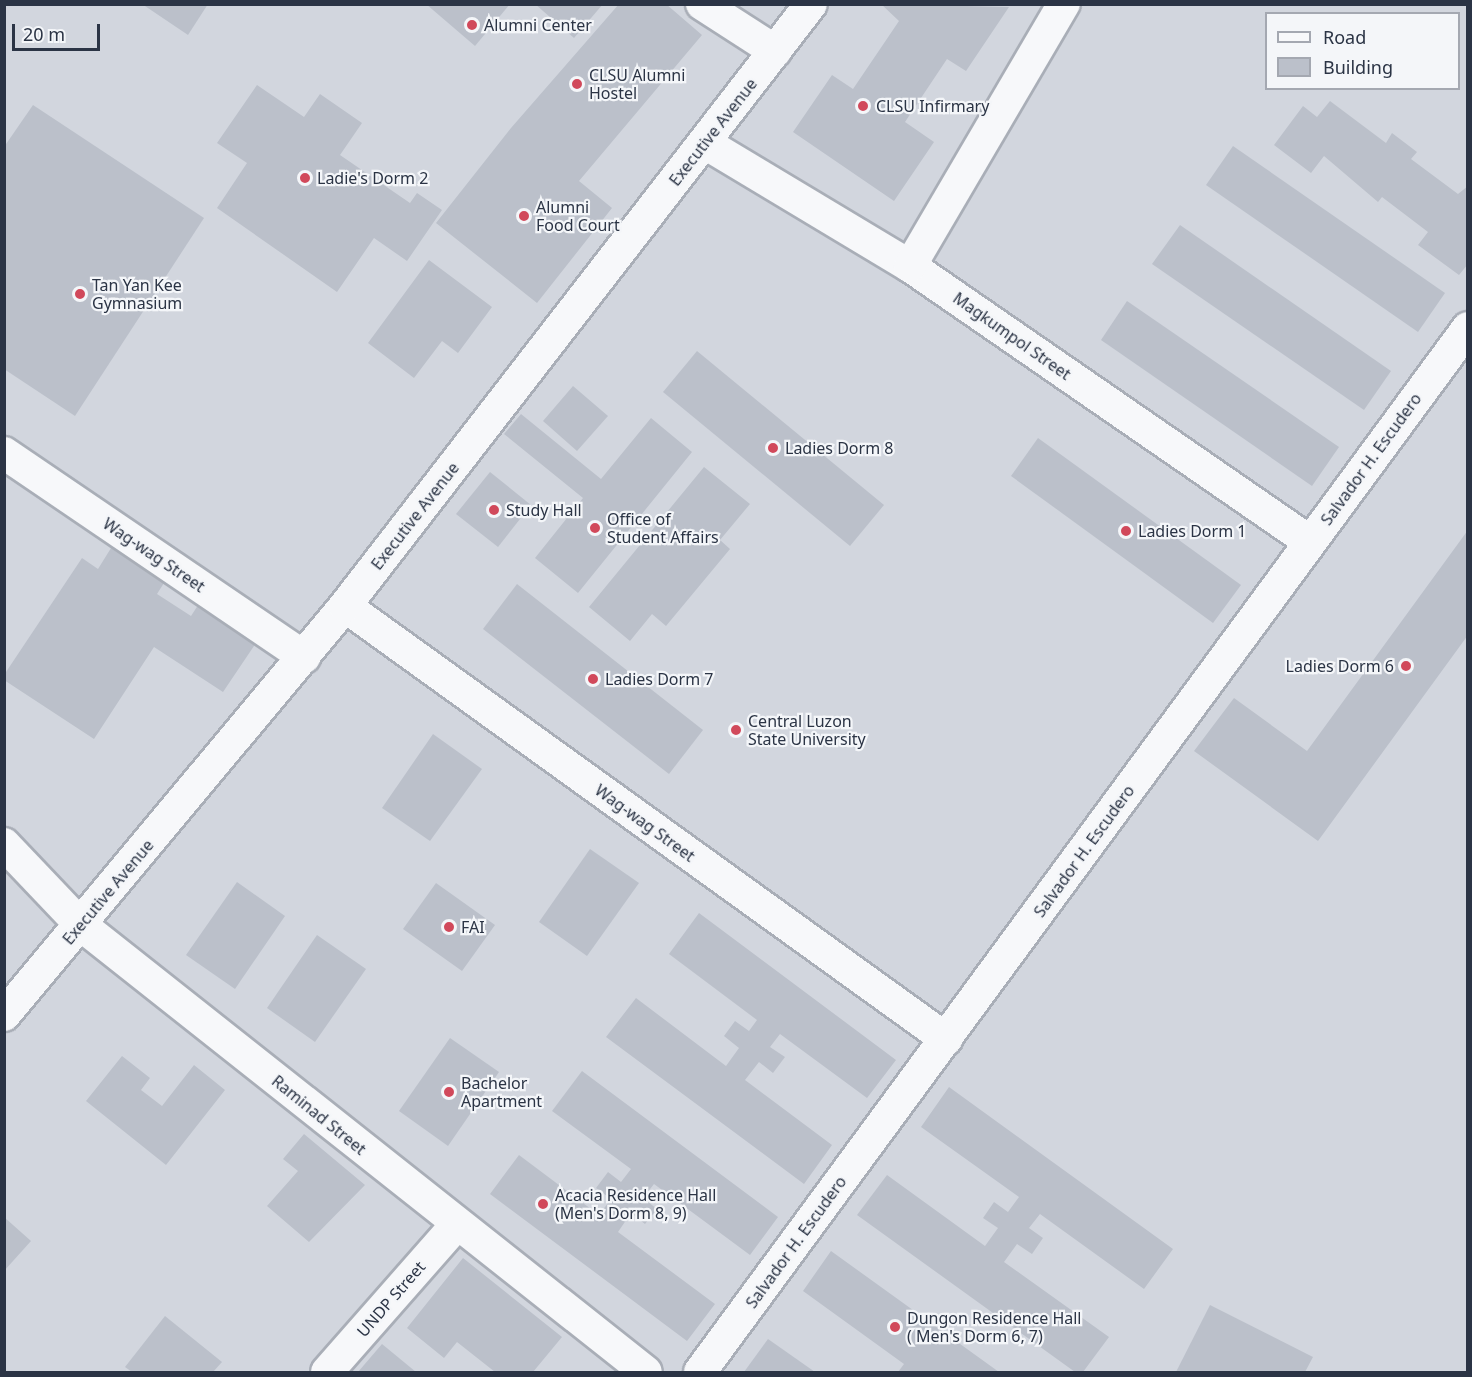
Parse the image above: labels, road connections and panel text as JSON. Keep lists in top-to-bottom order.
{
  "streets": {
    "street": [
      "Executive Avenue",
      "Magkumpol Street",
      "Salvador H. Escudero",
      "Wag-wag Street",
      "Raminad Street",
      "UNDP Street"
    ]
  },
  "crossings": [
    ["Executive Avenue", "Magkumpol Street"],
    ["Executive Avenue", "Wag-wag Street"],
    ["Executive Avenue", "Raminad Street"],
    ["Magkumpol Street", "Salvador H. Escudero"],
    ["Salvador H. Escudero", "Wag-wag Street"],
    ["Raminad Street", "UNDP Street"]
  ],
  "places": [
    "Alumni Center",
    "CLSU Alumni Hostel",
    "CLSU Infirmary",
    "Ladie's Dorm 2",
    "Alumni Food Court",
    "Tan Yan Kee Gymnasium",
    "Ladies Dorm 8",
    "Study Hall",
    "Office of Student Affairs",
    "Ladies Dorm 1",
    "Ladies Dorm 6",
    "Ladies Dorm 7",
    "Central Luzon State University",
    "FAI",
    "Bachelor Apartment",
    "Acacia Residence Hall (Men's Dorm 8, 9)",
    "Dungon Residence Hall ( Men's Dorm 6, 7)"
  ],
  "legend": ["Road", "Building"],
  "scale_bar": "20 m"
}
